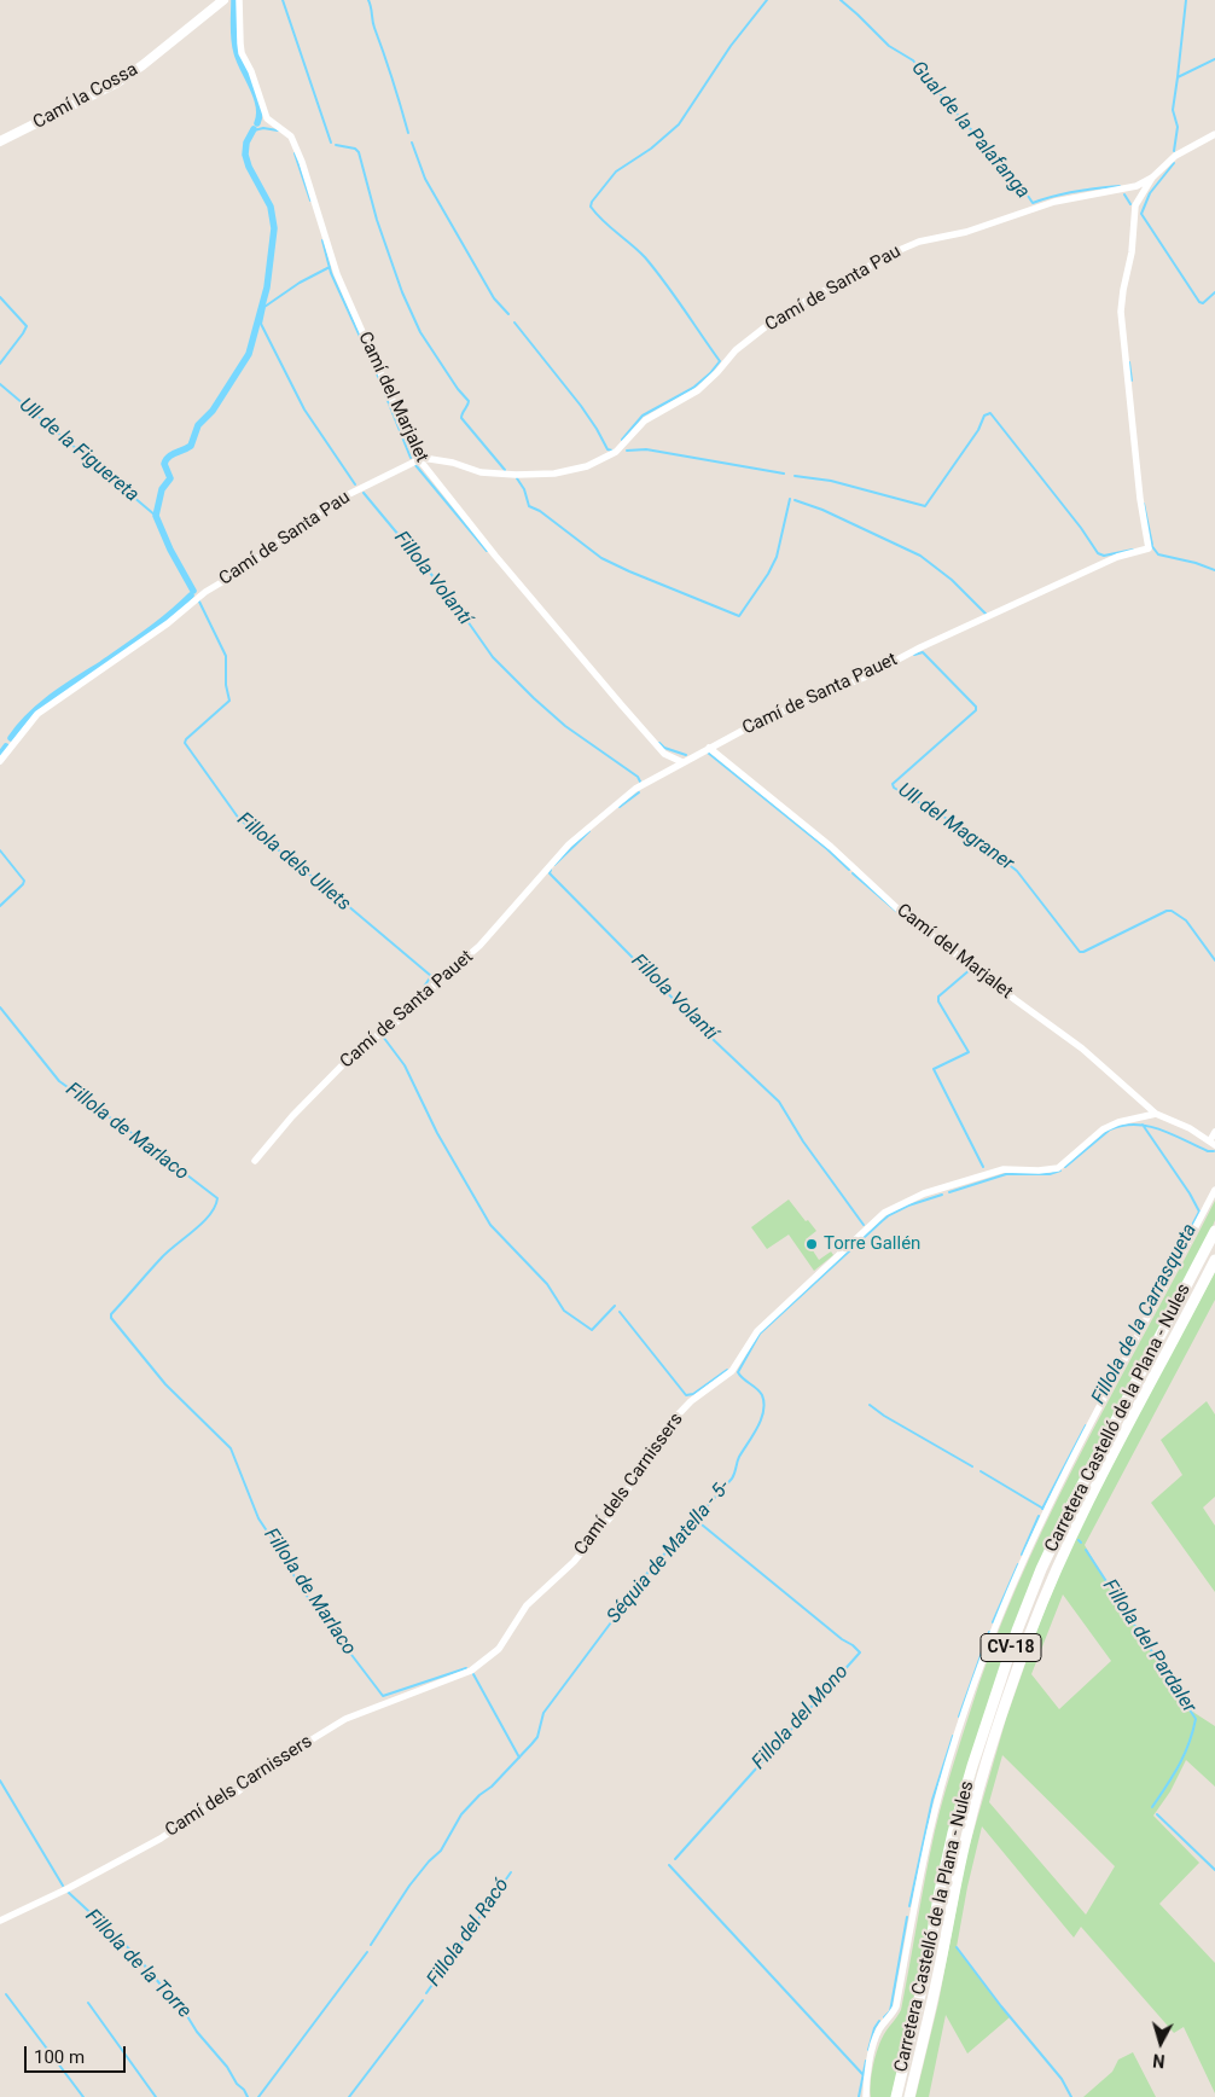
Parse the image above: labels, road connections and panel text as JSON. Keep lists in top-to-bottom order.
{
  "streets": {
    "main road": ["Carretera Castelló de la Plana - Nules", "CV-18"],
    "street": [
      "Camí la Cossa",
      "Camí de Santa Pau",
      "Camí del Marjalet",
      "Camí de Santa Pauet",
      "Camí dels Carnissers"
    ]
  },
  "crossings": [
    ["Camí de Santa Pau", "Camí del Marjalet"],
    ["Camí de Santa Pau", "Camí de Santa Pauet"],
    ["Camí del Marjalet", "Camí de Santa Pauet"],
    ["Camí del Marjalet", "Camí dels Carnissers"]
  ],
  "water": [
    "Gual de la Palafanga",
    "Ull de la Figuereta",
    "Fillola Volantí",
    "Ull del Magraner",
    "Fillola dels Ullets",
    "Fillola de Marlaco",
    "Fillola de la Carrasqueta",
    "Séquia de Matella - 5-",
    "Fillola del Pardaler",
    "Fillola del Mono",
    "Fillola del Racó",
    "Fillola de la Torre"
  ],
  "places": ["Torre Gallén"],
  "scale_bar": "100 m",
  "north": "bottom"
}
